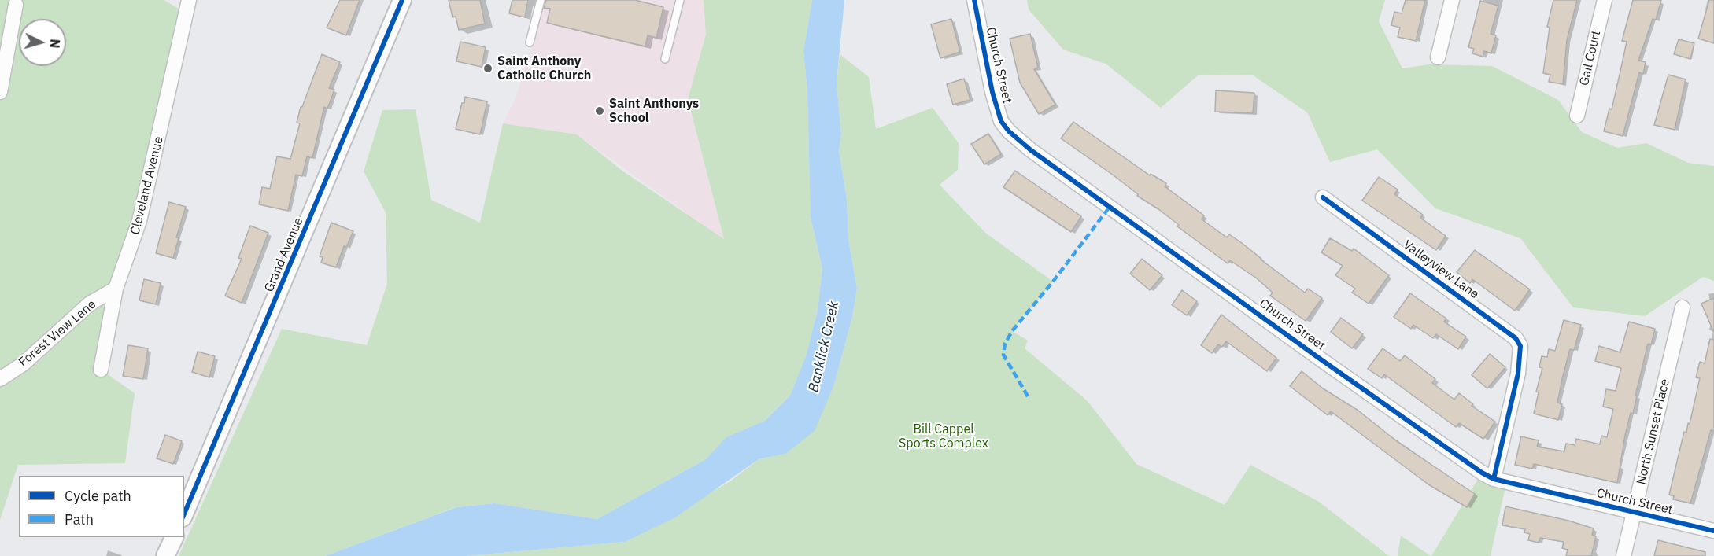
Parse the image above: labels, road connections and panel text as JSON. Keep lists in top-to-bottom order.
{
  "streets": {
    "street": [
      "Gail Court",
      "Church Street",
      "Cleveland Avenue",
      "Grand Avenue",
      "Valleyview Lane",
      "Forest View Lane",
      "North Sunset Place"
    ]
  },
  "crossings": [
    ["Church Street", "Valleyview Lane"],
    ["Church Street", "North Sunset Place"],
    ["Cleveland Avenue", "Forest View Lane"]
  ],
  "water": ["Banklick Creek"],
  "parks": ["Bill Cappel Sports Complex"],
  "places": ["Saint Anthony Catholic Church", "Saint Anthonys School"],
  "legend": ["Cycle path", "Path"],
  "north": "right"
}
